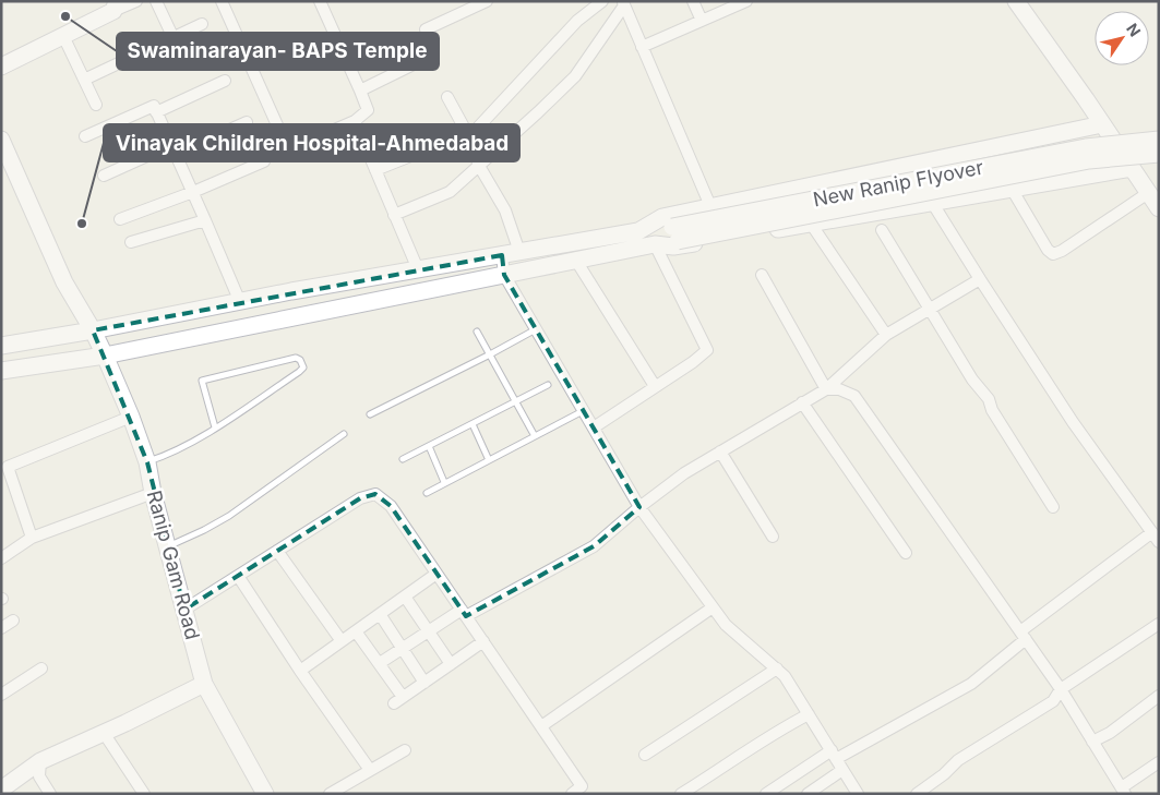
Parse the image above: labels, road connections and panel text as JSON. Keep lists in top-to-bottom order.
{
  "streets": {
    "main road": ["New Ranip Flyover", "Ranip Gam Road"]
  },
  "crossings": [
    ["New Ranip Flyover", "Ranip Gam Road"]
  ],
  "places": ["Swaminarayan- BAPS Temple", "Vinayak Children Hospital-Ahmedabad"],
  "north": "top right"
}
